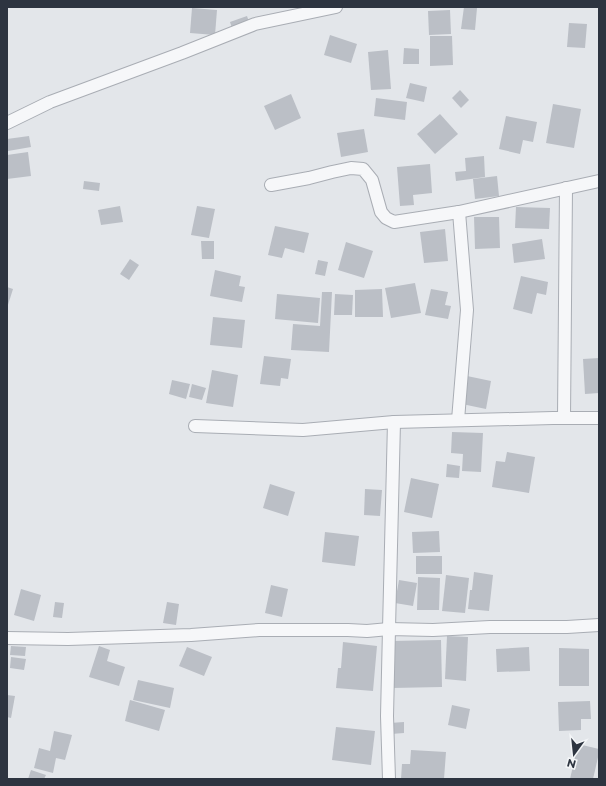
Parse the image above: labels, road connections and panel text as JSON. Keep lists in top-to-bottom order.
{
  "north": "bottom"
}
